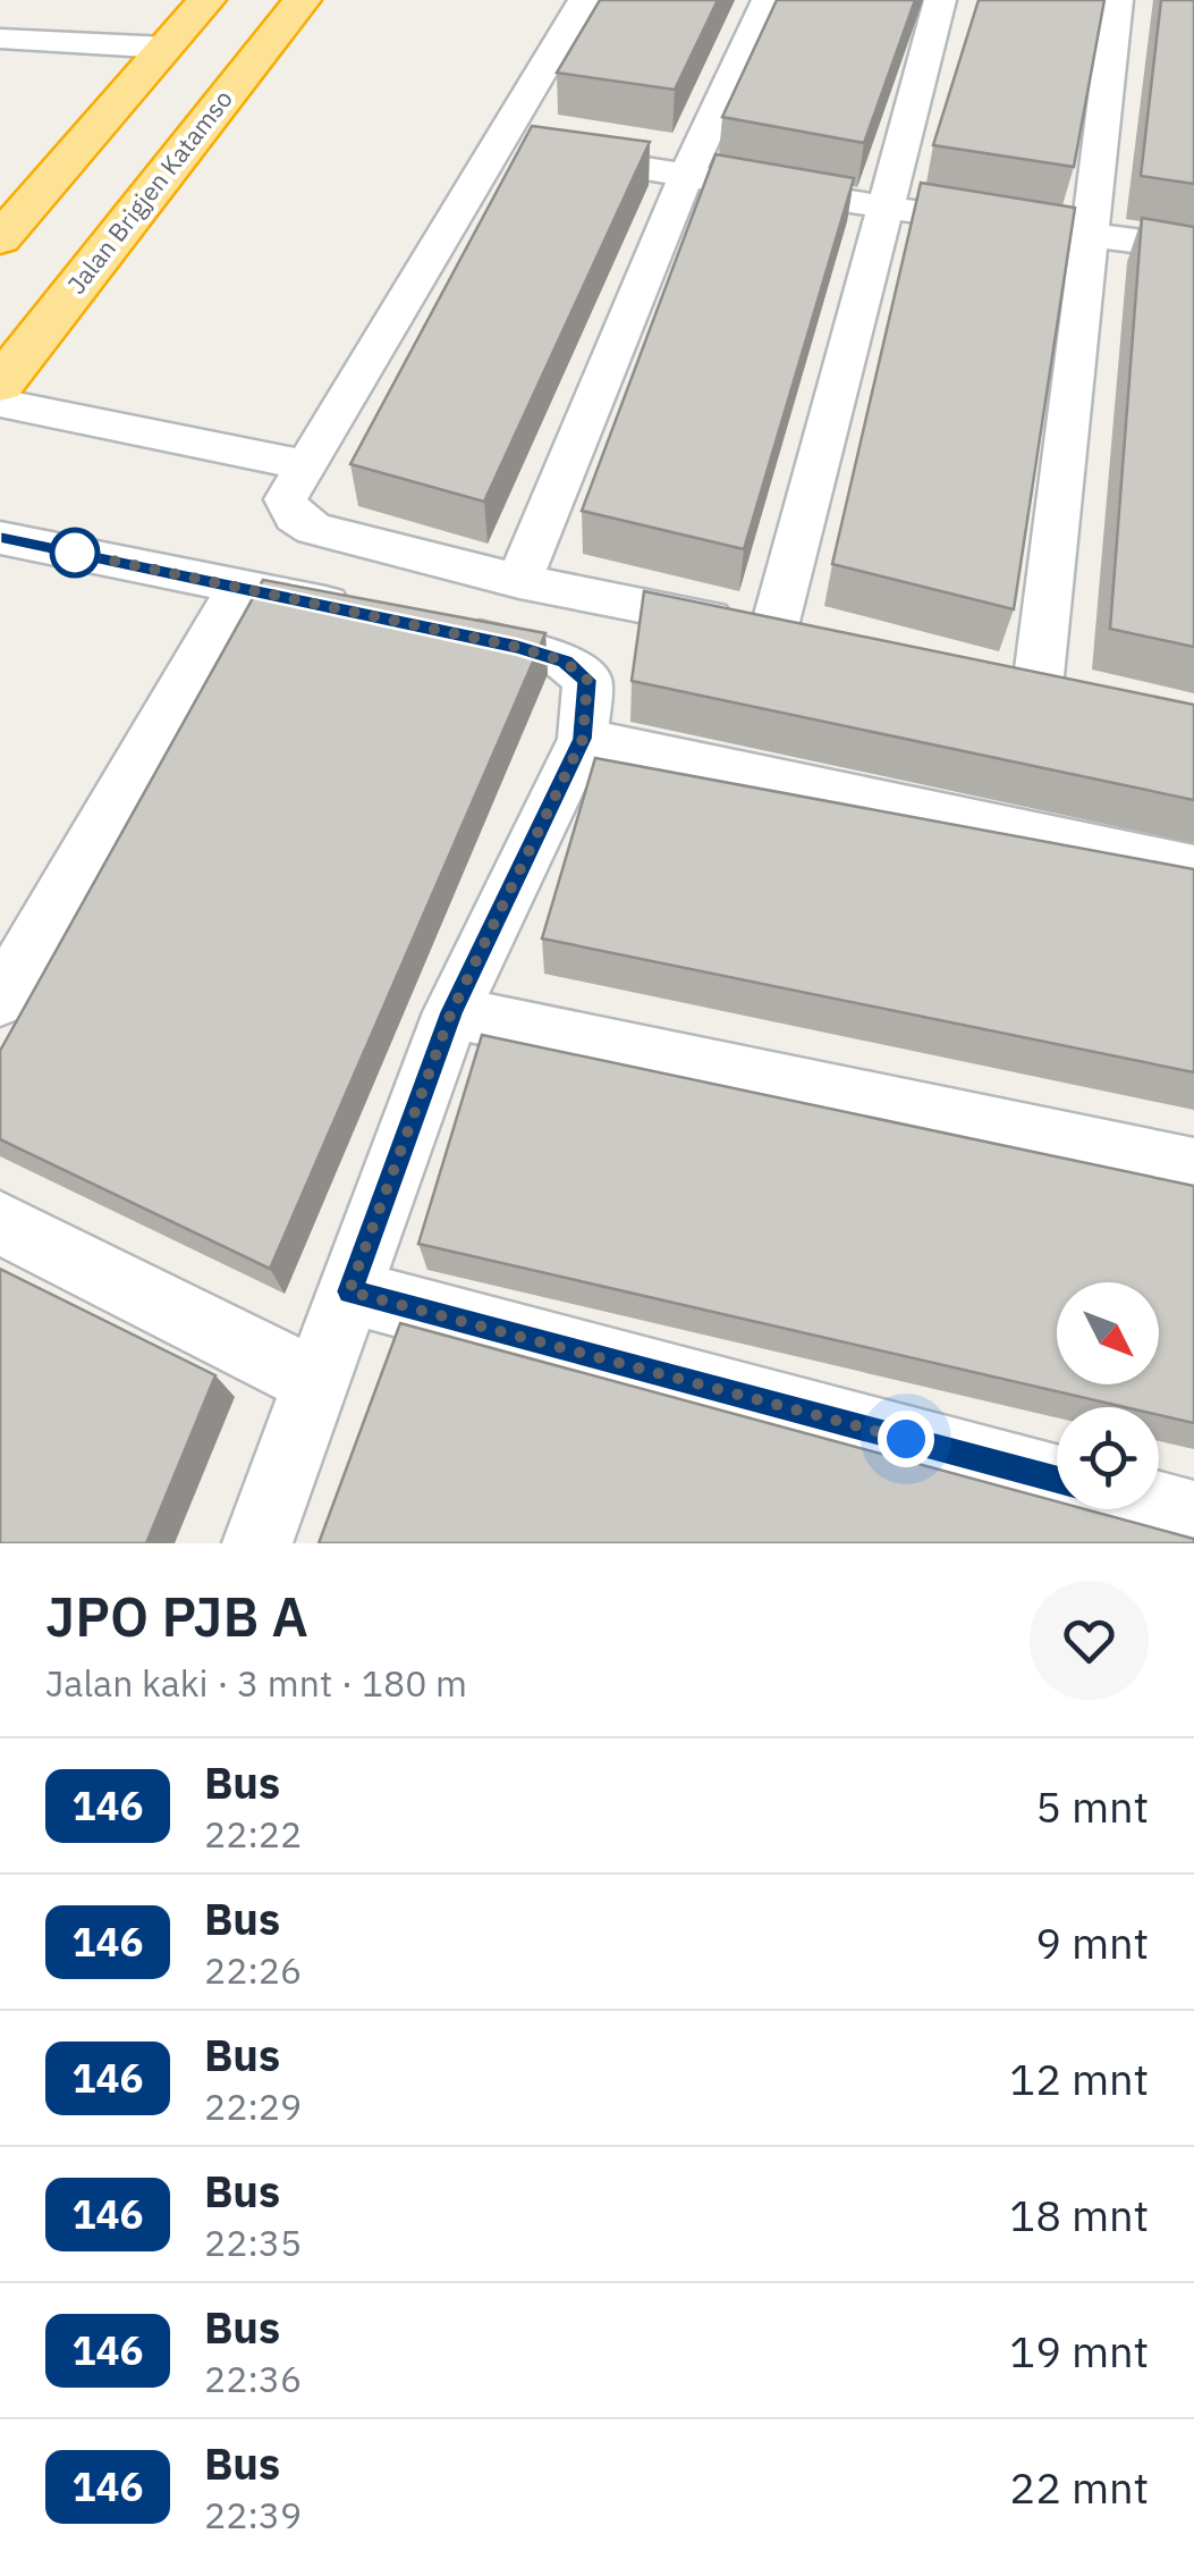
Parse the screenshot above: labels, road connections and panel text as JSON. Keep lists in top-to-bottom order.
{
  "streets": {
    "highway": ["Jalan Brigjen Katamso"]
  },
  "lines": ["bus line 146"],
  "north": "bottom right",
  "page": {
    "heading": ["JPO PJB A", "Jalan kaki · 3 mnt · 180 m"],
    "list": [
      {
        "mark": "146",
        "name": "Bus",
        "note": "22:22",
        "value": "5 mnt"
      },
      {
        "mark": "146",
        "name": "Bus",
        "note": "22:26",
        "value": "9 mnt"
      },
      {
        "mark": "146",
        "name": "Bus",
        "note": "22:29",
        "value": "12 mnt"
      },
      {
        "mark": "146",
        "name": "Bus",
        "note": "22:35",
        "value": "18 mnt"
      },
      {
        "mark": "146",
        "name": "Bus",
        "note": "22:36",
        "value": "19 mnt"
      },
      {
        "mark": "146",
        "name": "Bus",
        "note": "22:39",
        "value": "22 mnt"
      }
    ]
  }
}
